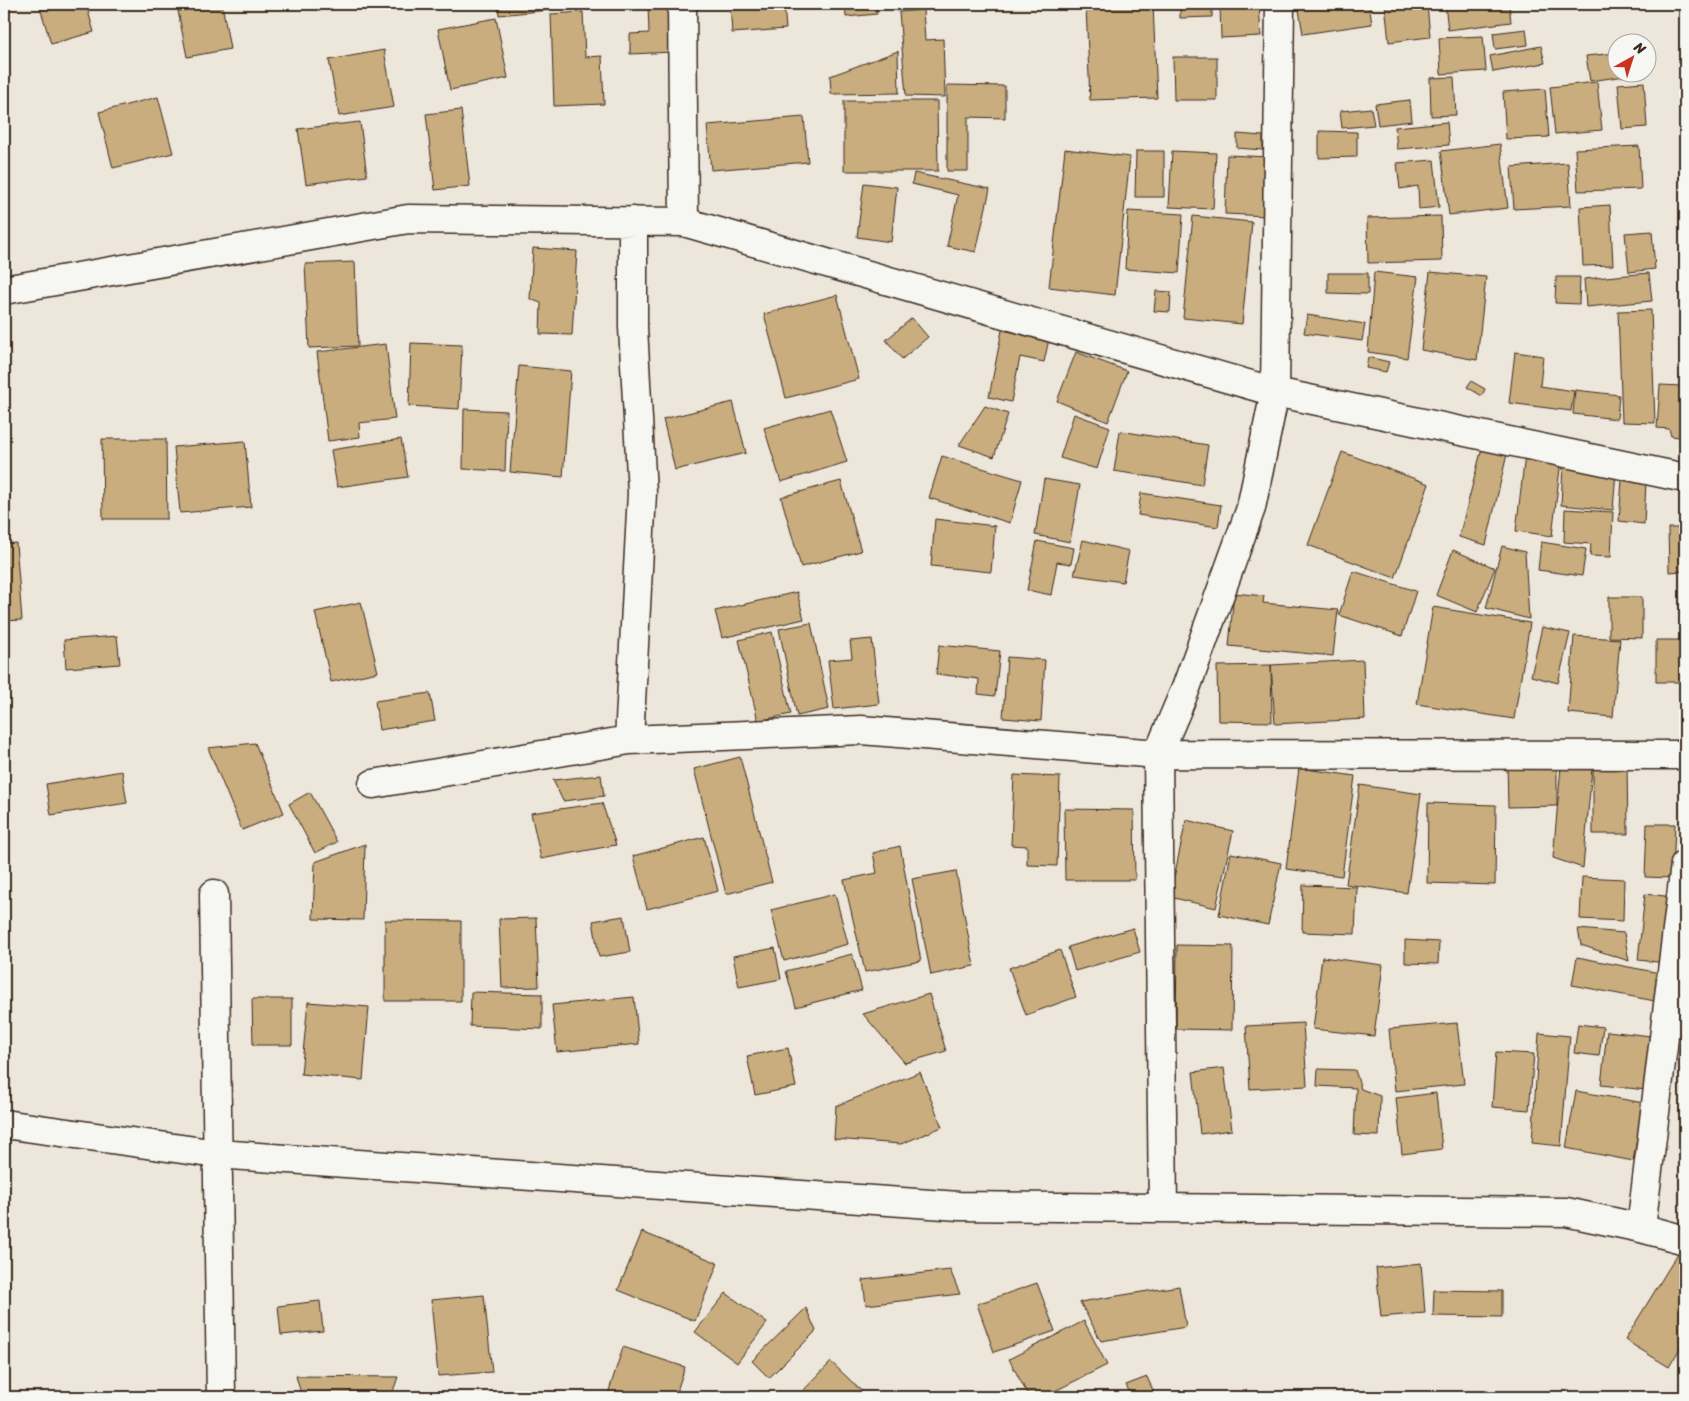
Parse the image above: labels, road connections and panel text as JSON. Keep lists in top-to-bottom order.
{
  "north": "top right"
}
